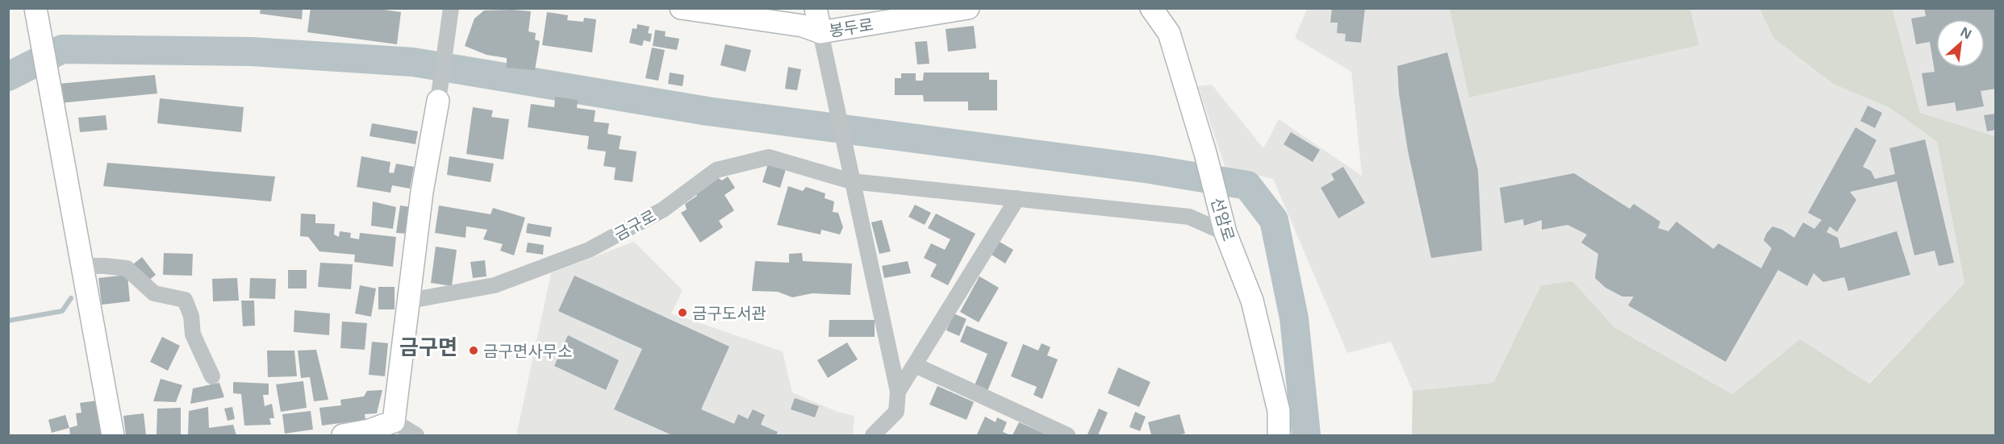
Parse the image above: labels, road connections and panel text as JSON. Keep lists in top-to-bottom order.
{
  "streets": {
    "street": ["봉두로", "선암로", "금구로"]
  },
  "crossings": [
    ["선암로", "금구로"]
  ],
  "districts": ["금구면"],
  "places": ["금구도서관", "금구면사무소"],
  "north": "top right"
}
